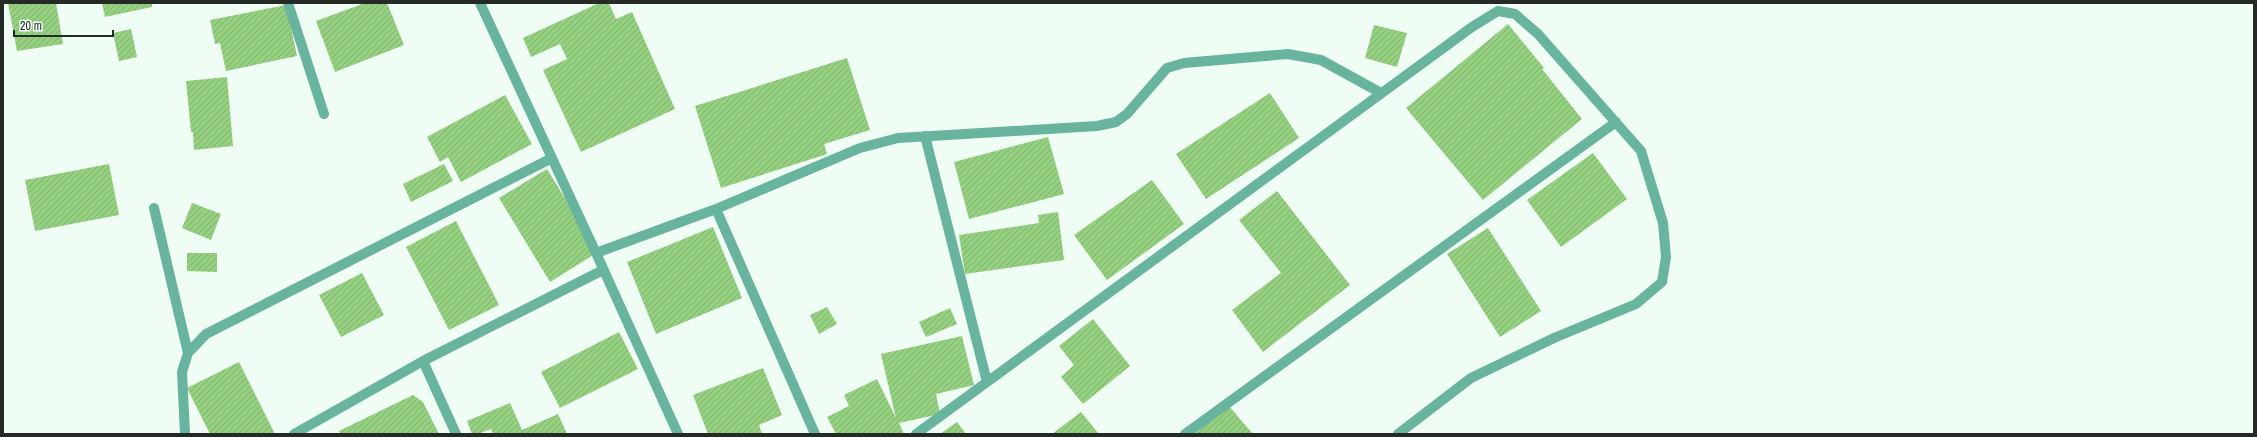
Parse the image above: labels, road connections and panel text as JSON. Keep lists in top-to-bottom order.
{
  "scale_bar": "20 m"
}
